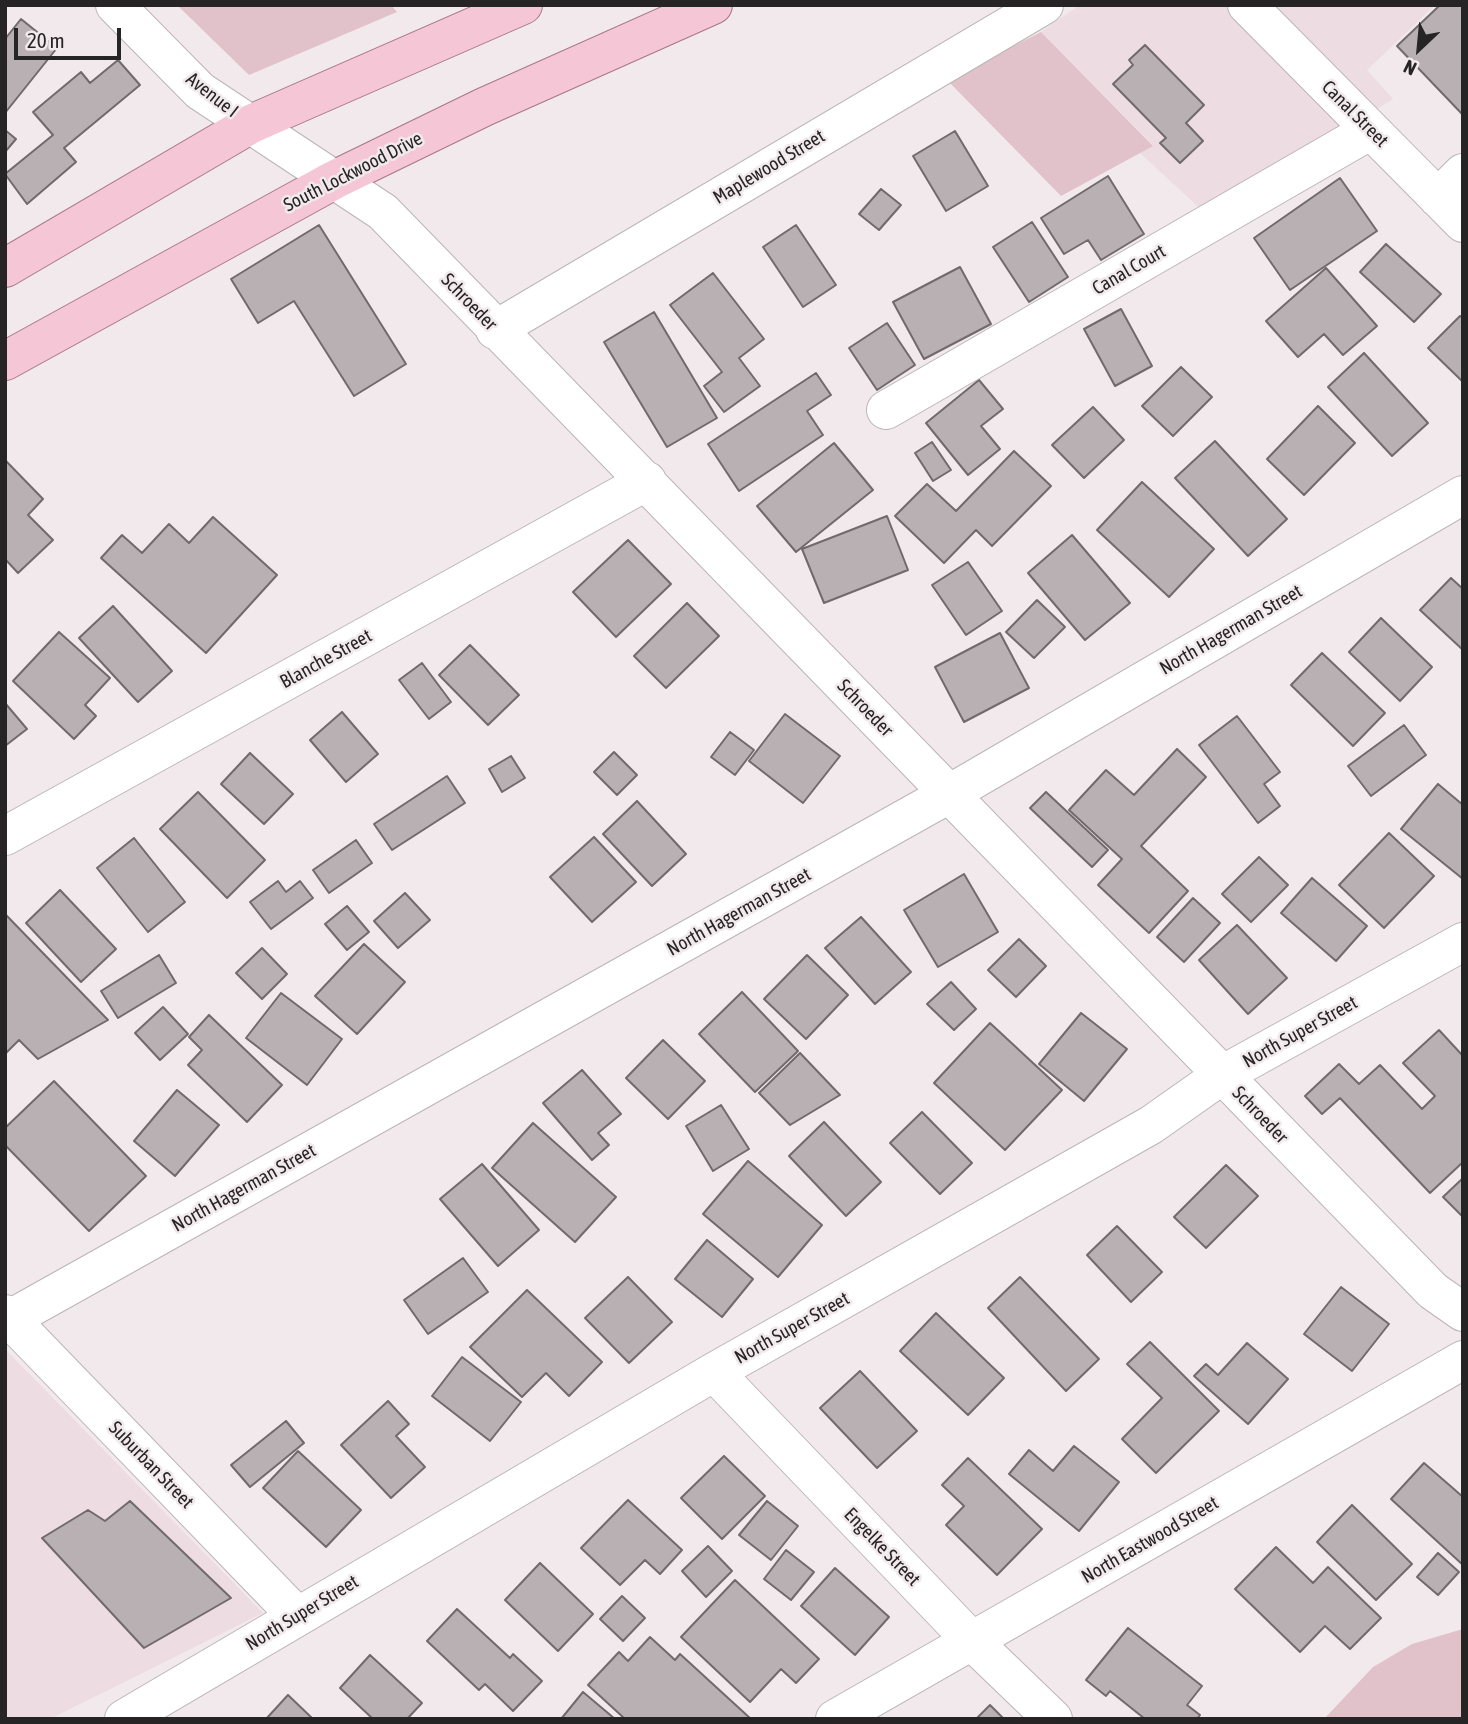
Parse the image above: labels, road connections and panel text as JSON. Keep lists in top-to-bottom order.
{
  "streets": {
    "main road": ["South Lockwood Drive"],
    "street": [
      "Avenue I",
      "Canal Street",
      "Maplewood Street",
      "Canal Court",
      "Schroeder",
      "North Hagerman Street",
      "Blanche Street",
      "North Super Street",
      "Suburban Street",
      "North Eastwood Street",
      "Engelke Street"
    ]
  },
  "crossings": [
    ["Avenue I", "Schroeder"],
    ["Canal Street", "Canal Court"],
    ["Maplewood Street", "Schroeder"],
    ["South Lockwood Drive", "Schroeder"],
    ["Schroeder", "North Hagerman Street"],
    ["Schroeder", "Blanche Street"],
    ["Schroeder", "North Super Street"],
    ["North Hagerman Street", "Suburban Street"],
    ["North Super Street", "Suburban Street"],
    ["North Super Street", "Engelke Street"],
    ["North Eastwood Street", "Engelke Street"]
  ],
  "scale_bar": "20 m",
  "north": "bottom left"
}
